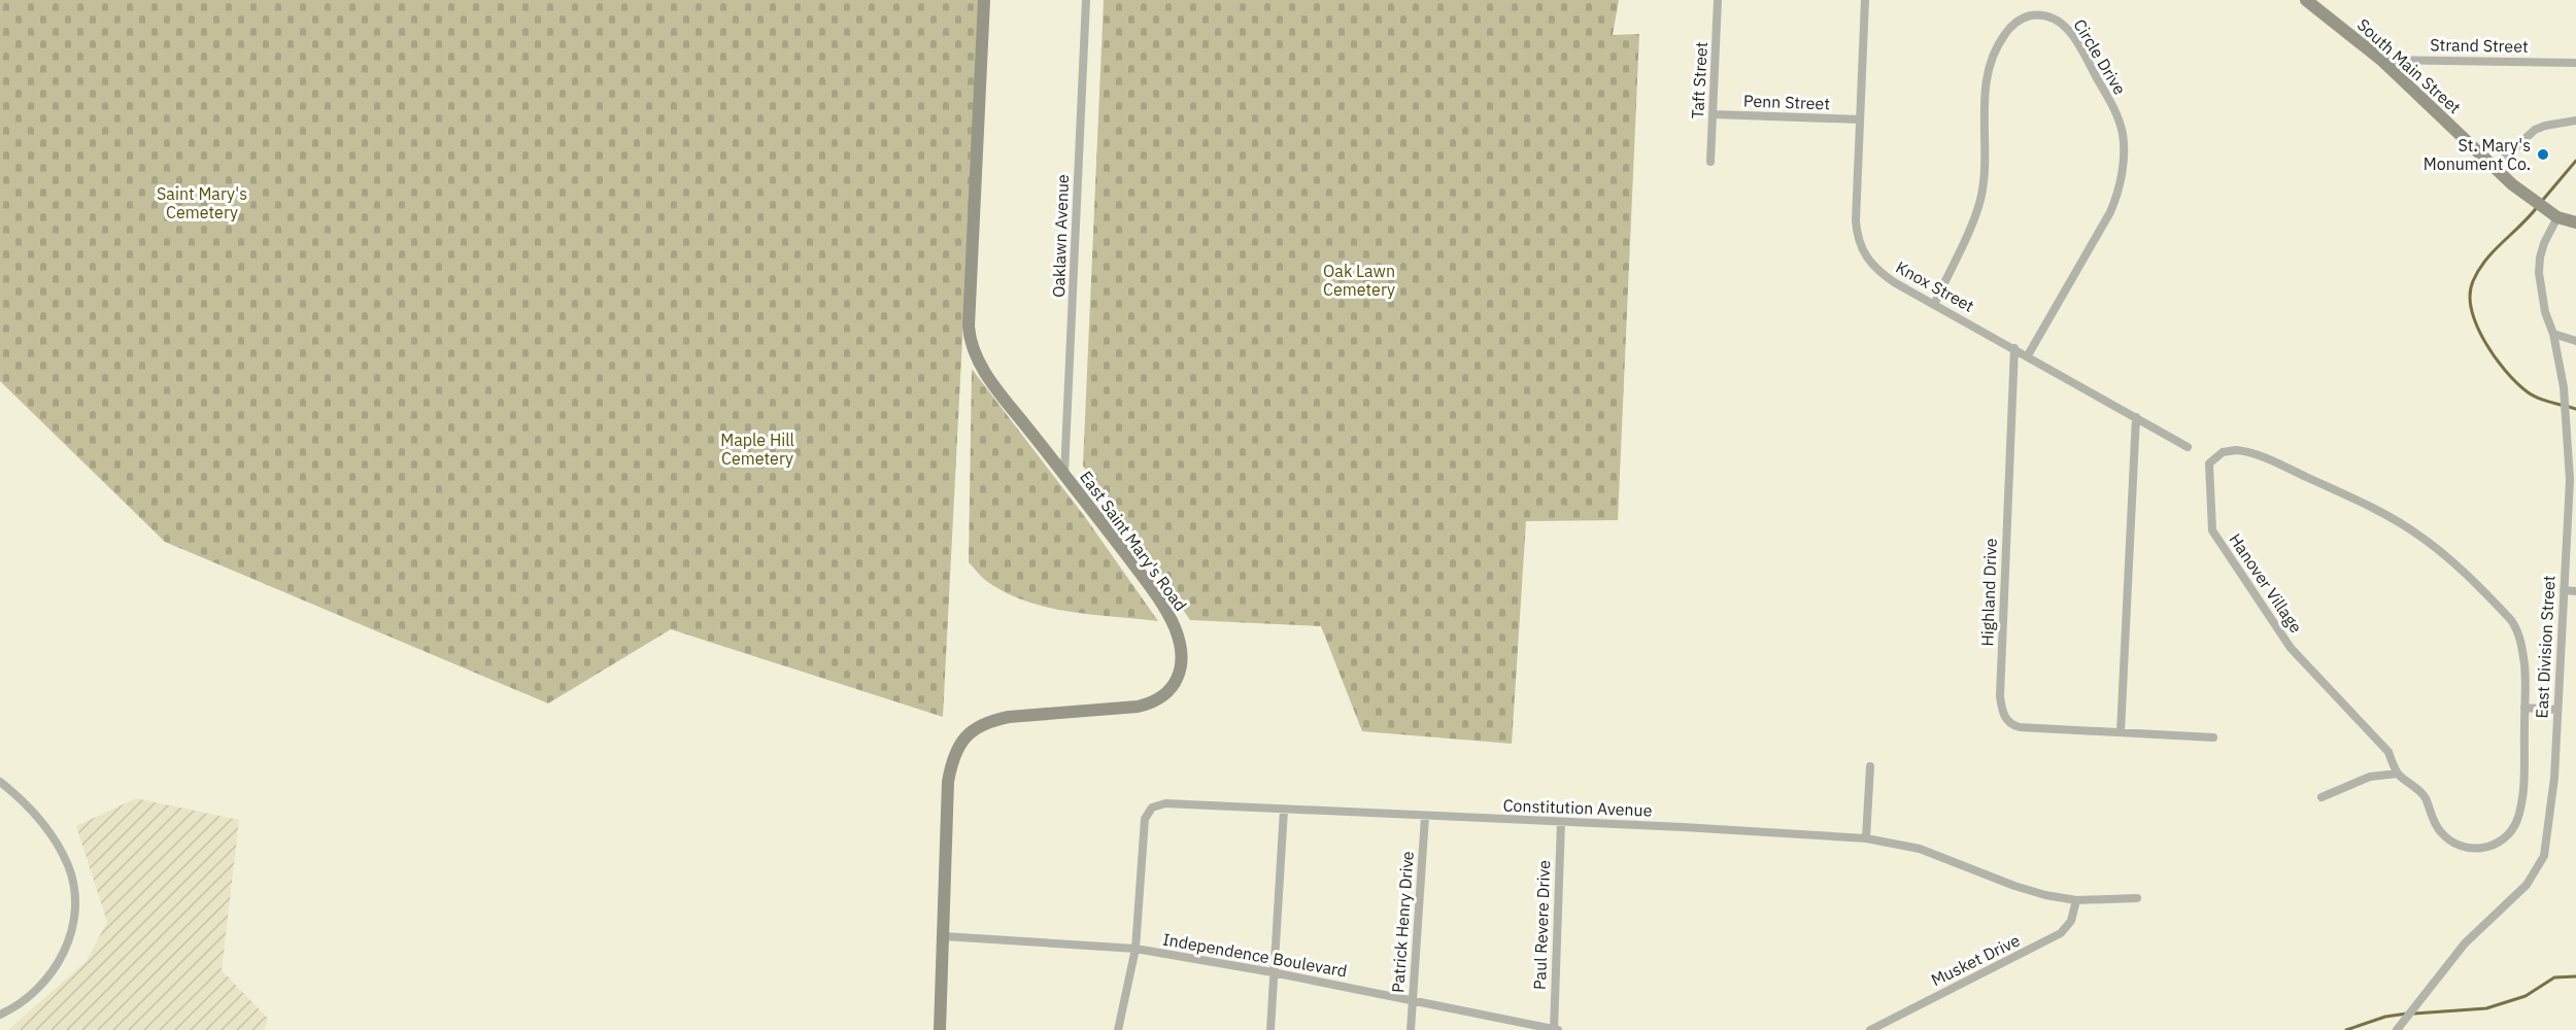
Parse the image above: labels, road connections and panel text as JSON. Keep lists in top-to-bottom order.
{
  "streets": {
    "street": [
      "Strand Street",
      "Circle Drive",
      "South Main Street",
      "Taft Street",
      "Penn Street",
      "Oaklawn Avenue",
      "Knox Street",
      "East Saint Mary's Road",
      "Hanover Village",
      "Highland Drive",
      "East Division Street",
      "Constitution Avenue",
      "Patrick Henry Drive",
      "Paul Revere Drive",
      "Independence Boulevard",
      "Musket Drive"
    ]
  },
  "crossings": [
    ["Strand Street", "South Main Street"],
    ["Circle Drive", "Knox Street"],
    ["South Main Street", "East Division Street"],
    ["Taft Street", "Penn Street"],
    ["Penn Street", "Knox Street"],
    ["Oaklawn Avenue", "East Saint Mary's Road"],
    ["Knox Street", "Highland Drive"],
    ["East Saint Mary's Road", "Independence Boulevard"],
    ["Constitution Avenue", "Patrick Henry Drive"],
    ["Constitution Avenue", "Paul Revere Drive"],
    ["Constitution Avenue", "Independence Boulevard"],
    ["Constitution Avenue", "Musket Drive"],
    ["Patrick Henry Drive", "Independence Boulevard"],
    ["Paul Revere Drive", "Independence Boulevard"]
  ],
  "parks": ["Saint Mary's Cemetery", "Oak Lawn Cemetery", "Maple Hill Cemetery"],
  "places": ["St. Mary's Monument Co."]
}
